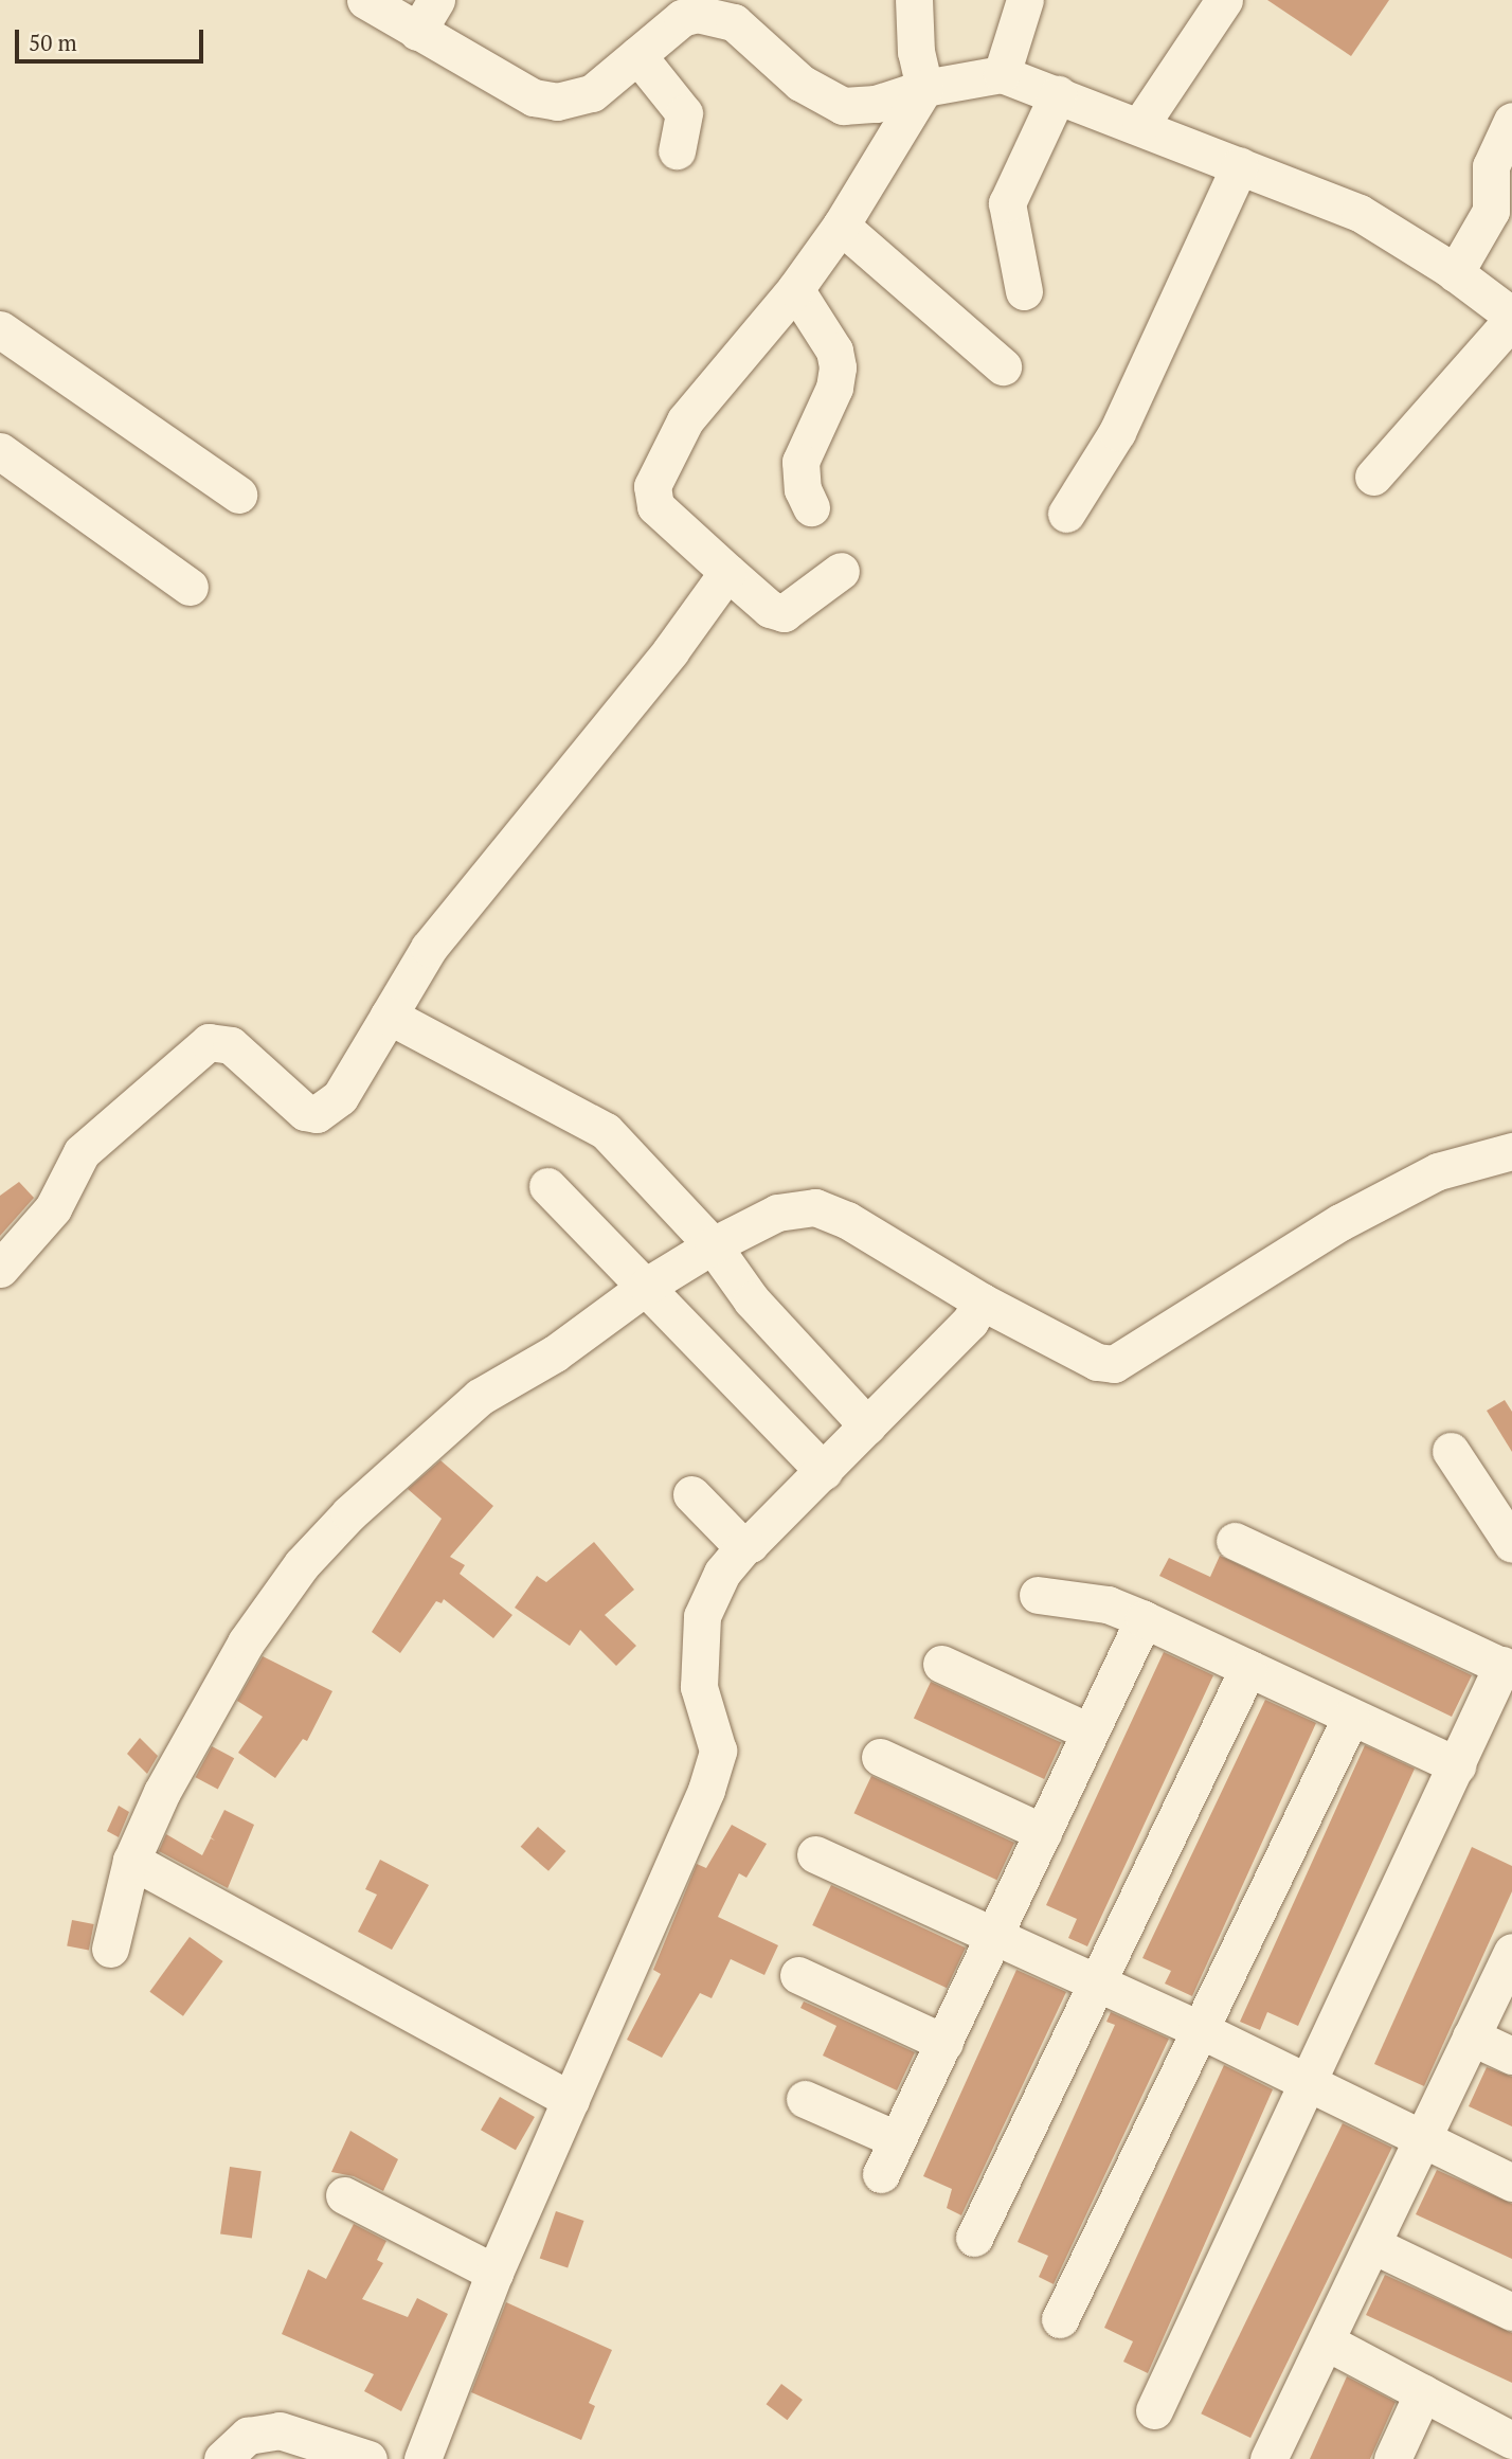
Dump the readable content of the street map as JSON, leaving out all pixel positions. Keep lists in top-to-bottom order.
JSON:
{
  "scale_bar": "50 m"
}
